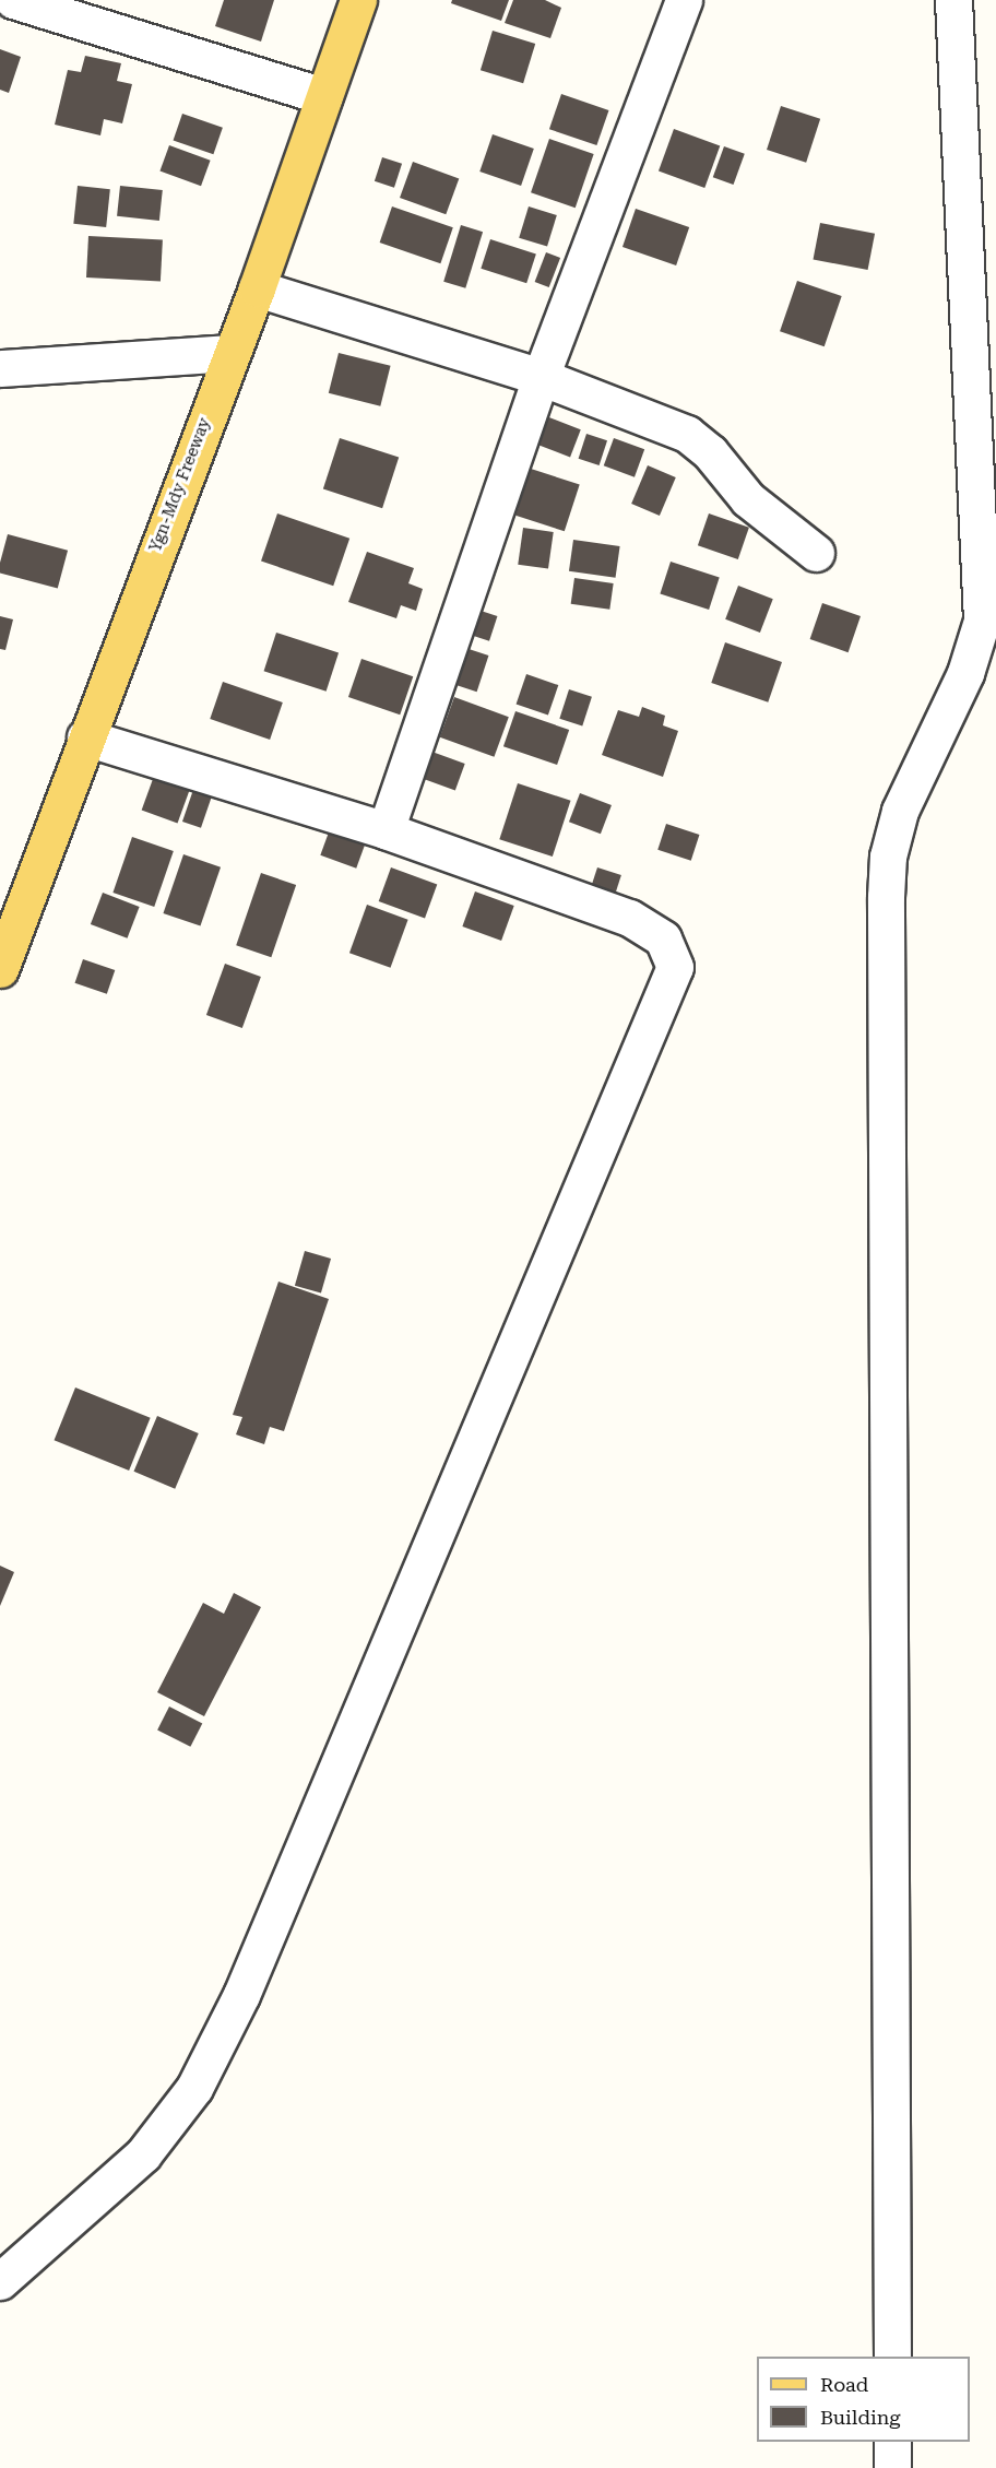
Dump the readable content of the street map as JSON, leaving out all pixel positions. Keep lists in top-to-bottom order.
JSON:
{
  "streets": {
    "main road": ["Ygn-Mdy Freeway"]
  },
  "legend": ["Road", "Building"]
}
